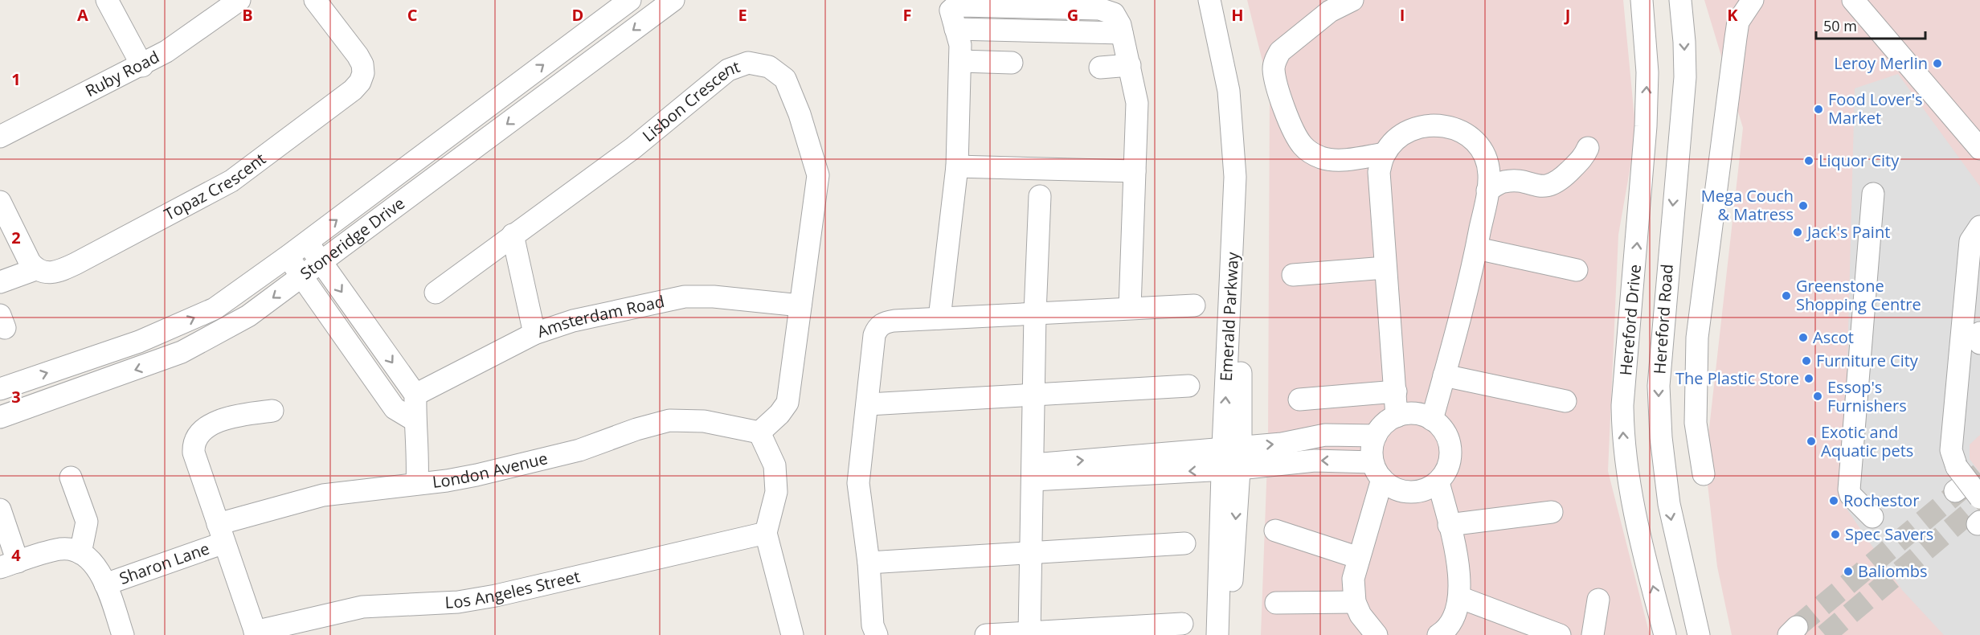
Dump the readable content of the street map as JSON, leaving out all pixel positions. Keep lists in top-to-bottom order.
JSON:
{
  "streets": {
    "street": [
      "Ruby Road",
      "Lisbon Crescent",
      "Topaz Crescent",
      "Stoneridge Drive",
      "Amsterdam Road",
      "Emerald Parkway",
      "Hereford Road",
      "Hereford Drive",
      "London Avenue",
      "Sharon Lane",
      "Los Angeles Street"
    ]
  },
  "crossings": [
    ["Lisbon Crescent", "Amsterdam Road"],
    ["Lisbon Crescent", "London Avenue"],
    ["London Avenue", "Sharon Lane"]
  ],
  "places": [
    "Leroy Merlin",
    "Food Lover's Market",
    "Liquor City",
    "Mega Couch & Matress",
    "Jack's Paint",
    "Greenstone Shopping Centre",
    "Ascot",
    "Furniture City",
    "The Plastic Store",
    "Essop's Furnishers",
    "Exotic and Aquatic pets",
    "Rochestor",
    "Spec Savers",
    "Baliombs"
  ],
  "scale_bar": "50 m",
  "grid": {
    "columns": [
      "A",
      "B",
      "C",
      "D",
      "E",
      "F",
      "G",
      "H",
      "I",
      "J",
      "K"
    ],
    "rows": [
      "1",
      "2",
      "3",
      "4"
    ]
  }
}
